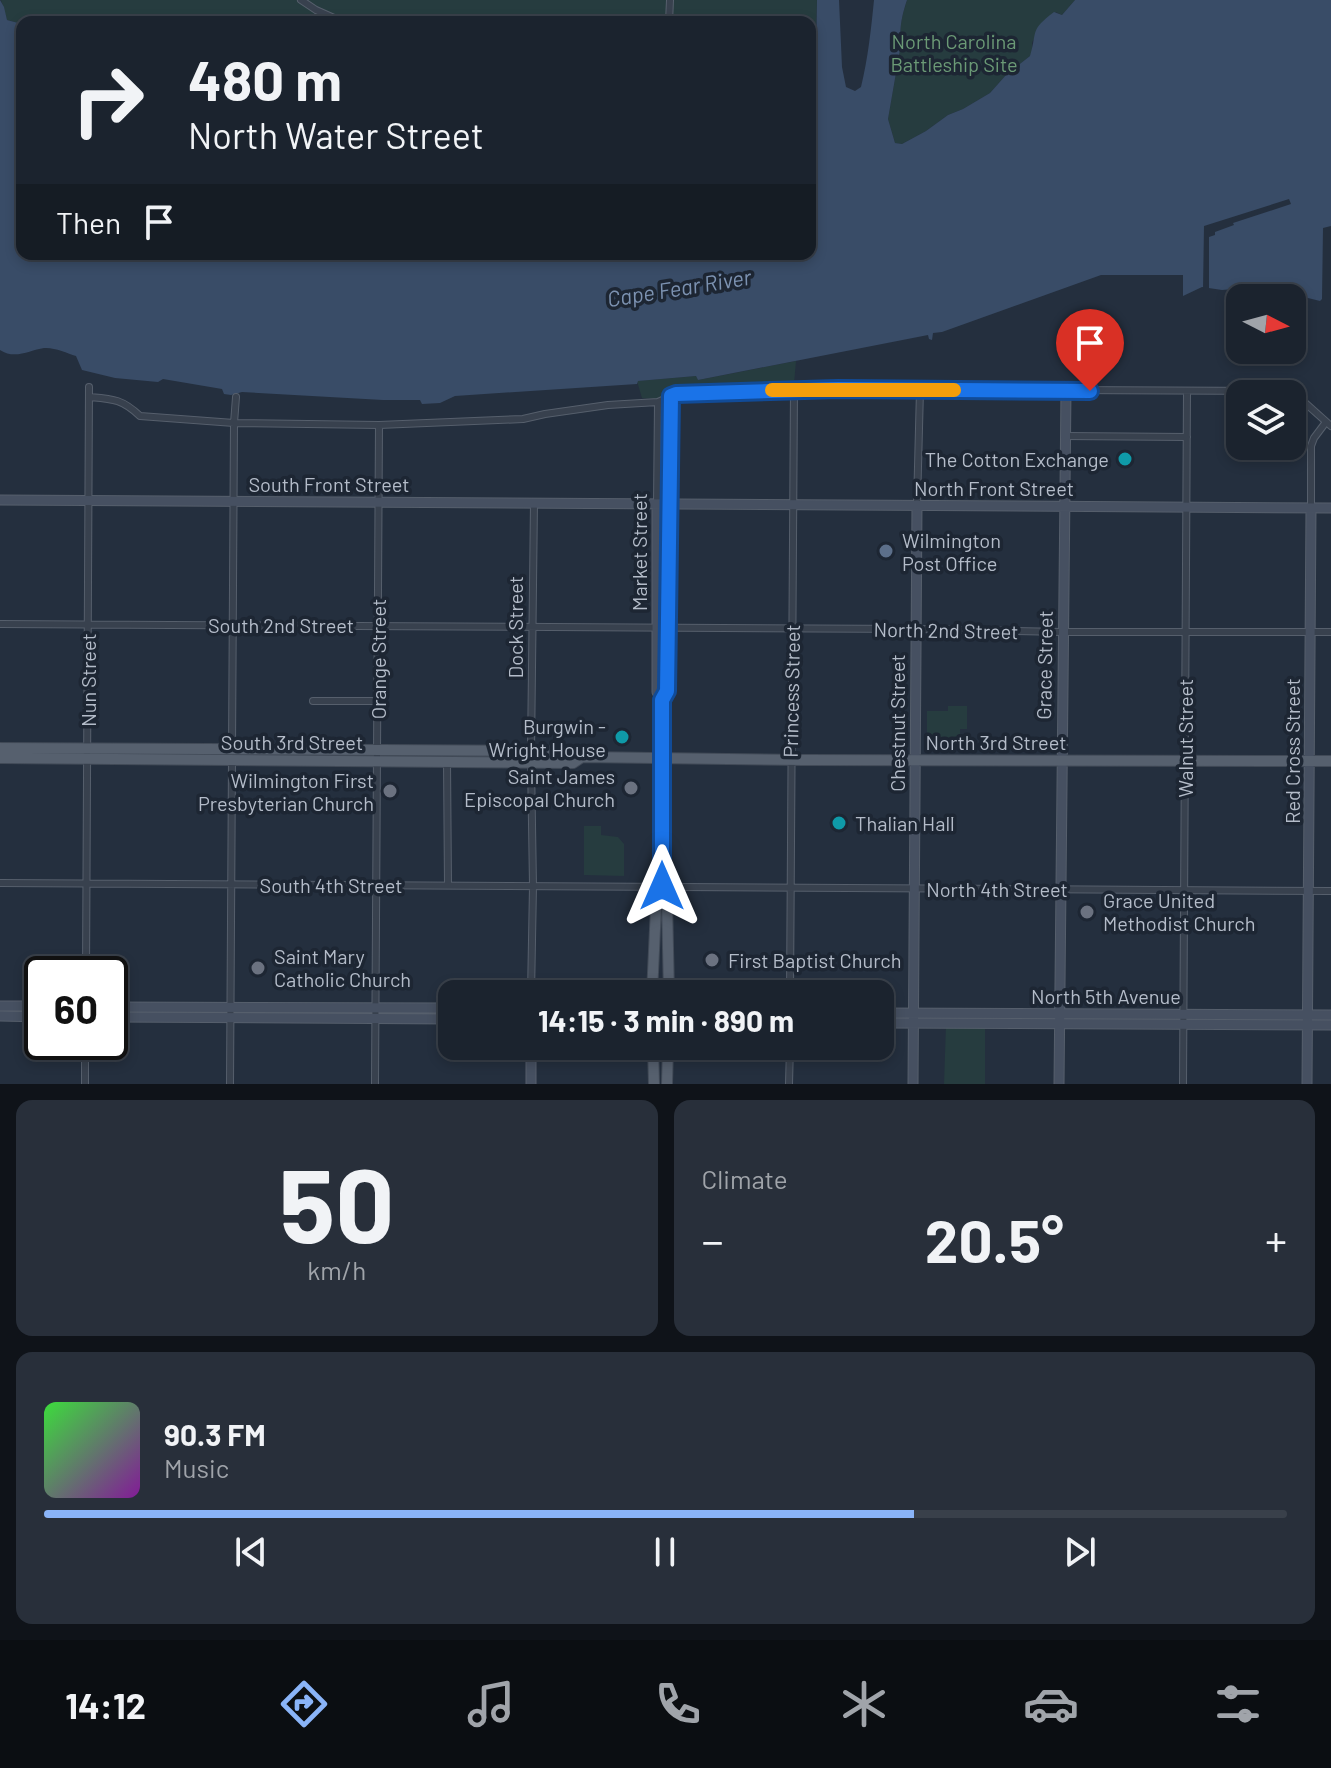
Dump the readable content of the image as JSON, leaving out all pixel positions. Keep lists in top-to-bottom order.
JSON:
{
  "streets": {
    "main road": ["Market Street", "South 3rd Street", "North 3rd Street"],
    "street": [
      "South Front Street",
      "North Front Street",
      "South 2nd Street",
      "Dock Street",
      "North 2nd Street",
      "Orange Street",
      "Grace Street",
      "Nun Street",
      "Princess Street",
      "Chestnut Street",
      "Walnut Street",
      "Red Cross Street",
      "South 4th Street",
      "North 4th Street",
      "North 5th Avenue"
    ]
  },
  "crossings": [
    ["South Front Street", "North Front Street"],
    ["South Front Street", "Market Street"],
    ["South Front Street", "Dock Street"],
    ["South Front Street", "Orange Street"],
    ["South Front Street", "Nun Street"],
    ["North Front Street", "Market Street"],
    ["North Front Street", "Grace Street"],
    ["North Front Street", "Princess Street"],
    ["North Front Street", "Chestnut Street"],
    ["North Front Street", "Walnut Street"],
    ["North Front Street", "Red Cross Street"],
    ["Market Street", "South 2nd Street"],
    ["Market Street", "North 2nd Street"],
    ["Market Street", "South 3rd Street"],
    ["Market Street", "North 3rd Street"],
    ["Market Street", "South 4th Street"],
    ["Market Street", "North 4th Street"],
    ["South 2nd Street", "Dock Street"],
    ["South 2nd Street", "North 2nd Street"],
    ["South 2nd Street", "Orange Street"],
    ["South 2nd Street", "Nun Street"],
    ["Dock Street", "South 3rd Street"],
    ["Dock Street", "South 4th Street"],
    ["North 2nd Street", "Grace Street"],
    ["North 2nd Street", "Princess Street"],
    ["North 2nd Street", "Chestnut Street"],
    ["North 2nd Street", "Walnut Street"],
    ["North 2nd Street", "Red Cross Street"],
    ["Orange Street", "South 3rd Street"],
    ["Orange Street", "South 4th Street"],
    ["Grace Street", "North 3rd Street"],
    ["Grace Street", "North 4th Street"],
    ["Grace Street", "North 5th Avenue"],
    ["Nun Street", "South 3rd Street"],
    ["Nun Street", "South 4th Street"],
    ["Princess Street", "North 3rd Street"],
    ["Princess Street", "North 4th Street"],
    ["Chestnut Street", "North 3rd Street"],
    ["Chestnut Street", "North 4th Street"],
    ["Chestnut Street", "North 5th Avenue"],
    ["Walnut Street", "North 3rd Street"],
    ["Walnut Street", "North 4th Street"],
    ["Walnut Street", "North 5th Avenue"],
    ["South 3rd Street", "North 3rd Street"],
    ["North 3rd Street", "Red Cross Street"],
    ["Red Cross Street", "North 4th Street"],
    ["Red Cross Street", "North 5th Avenue"],
    ["South 4th Street", "North 4th Street"]
  ],
  "water": ["Cape Fear River"],
  "parks": ["North Carolina Battleship Site"],
  "places": [
    "The Cotton Exchange",
    "Wilmington Post Office",
    "Burgwin - Wright House",
    "Saint James Episcopal Church",
    "Wilmington First Presbyterian Church",
    "Thalian Hall",
    "Grace United Methodist Church",
    "First Baptist Church",
    "Saint Mary Catholic Church"
  ],
  "north": "right",
  "page": {
    "turn": ["480 m", "North Water Street"],
    "then": "Then",
    "limit": "60",
    "trip": "14:15 · 3 min · 890 m",
    "tile": [
      ["50", "km/h"],
      "Climate"
    ],
    "heat": ["−", "20.5°", "+"],
    "song": ["90.3 FM", "Music"],
    "tabs": "14:12"
  }
}
